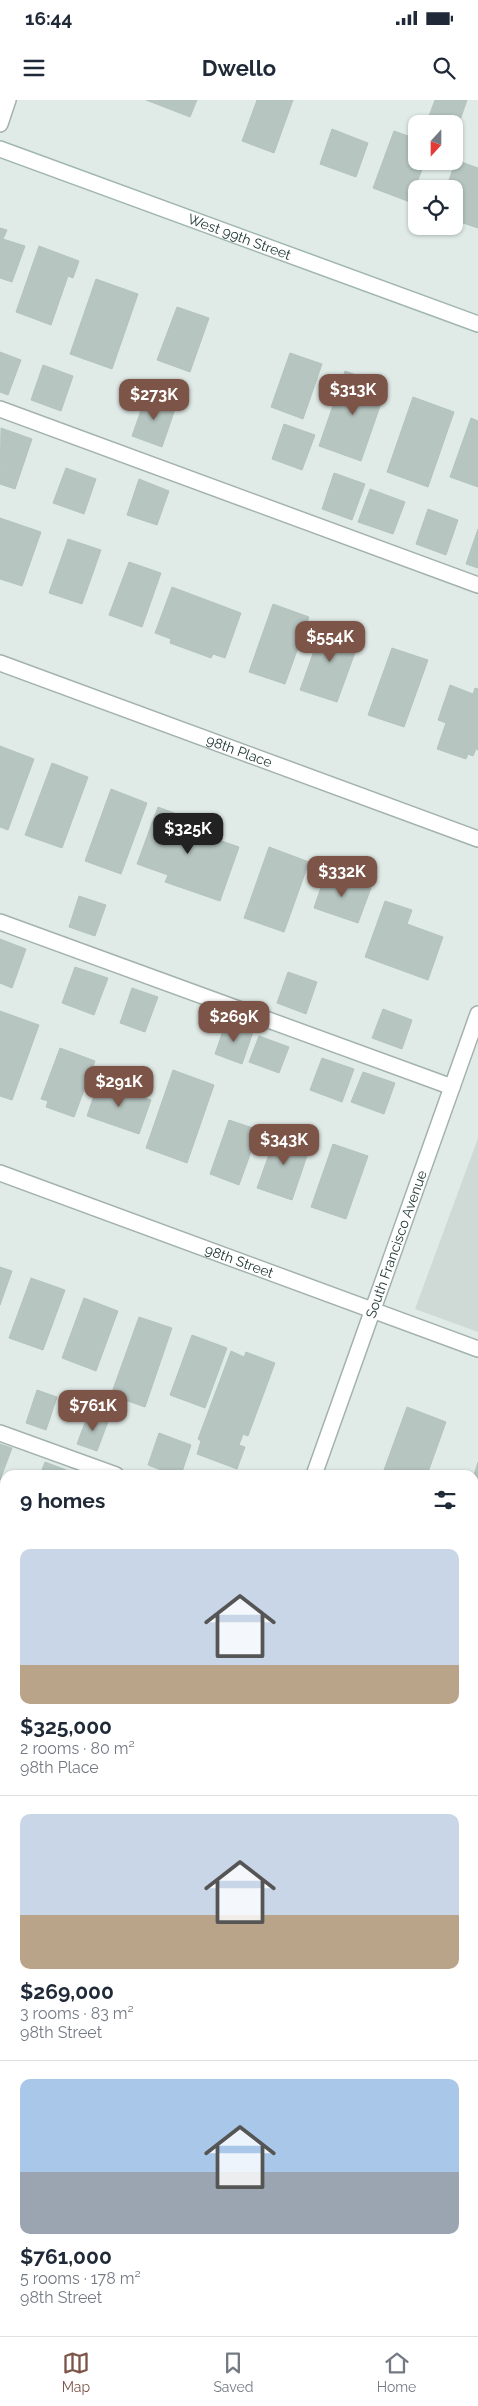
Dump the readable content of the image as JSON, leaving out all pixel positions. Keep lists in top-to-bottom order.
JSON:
{
  "streets": {
    "street": [
      "West 99th Street",
      "98th Place",
      "South Francisco Avenue",
      "98th Street"
    ]
  },
  "crossings": [
    ["South Francisco Avenue", "98th Street"]
  ],
  "north": "bottom",
  "page": {
    "status": "16:44",
    "header": "Dwello",
    "price": [
      "$313K",
      "$273K",
      "$554K",
      "$325K",
      "$332K",
      "$269K",
      "$291K",
      "$343K",
      "$761K"
    ],
    "heading": "9 homes",
    "list": [
      {
        "name": "$325,000",
        "note": "2 rooms · 80 m² · 98th Place"
      },
      {
        "name": "$269,000",
        "note": "3 rooms · 83 m² · 98th Street"
      },
      {
        "name": "$761,000",
        "note": "5 rooms · 178 m² · 98th Street"
      }
    ],
    "tabs": ["Map", "Saved", "Home"]
  }
}
